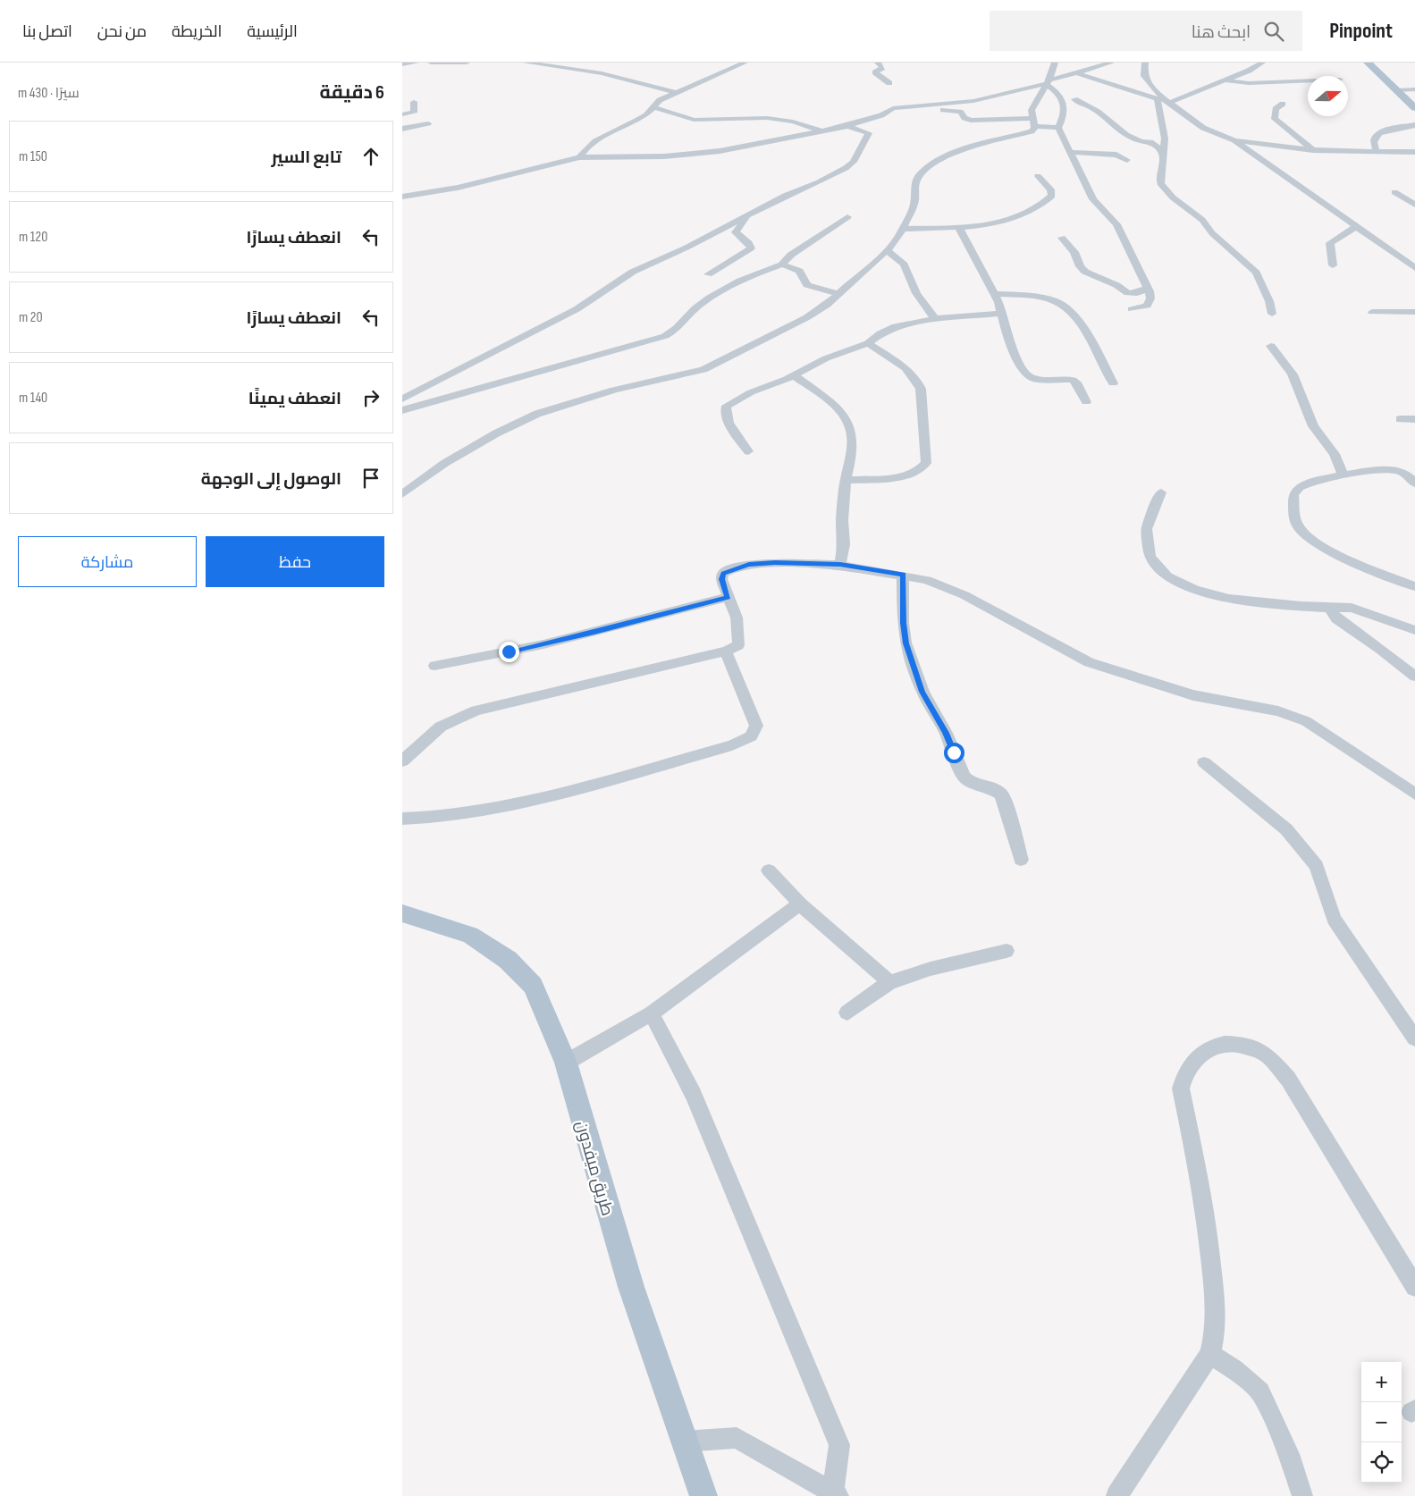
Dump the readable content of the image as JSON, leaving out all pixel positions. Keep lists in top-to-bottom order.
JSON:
{
  "streets": {
    "main road": ["طريق ميفدون"]
  },
  "north": "right",
  "page": {
    "header": "Pinpoint",
    "search": "ابحث هنا",
    "nav": [
      "الرئيسية",
      "الخريطة",
      "من نحن",
      "اتصل بنا"
    ],
    "heading": ["6 دقيقة", "سيرًا · 430 m"],
    "list": [
      ["تابع السير", "150 m"],
      ["انعطف يسارًا", "120 m"],
      ["انعطف يسارًا", "20 m"],
      ["انعطف يمينًا", "140 m"],
      "الوصول إلى الوجهة"
    ],
    "buttons": ["حفظ", "مشاركة"],
    "map_buttons": ["+", "−"]
  }
}
